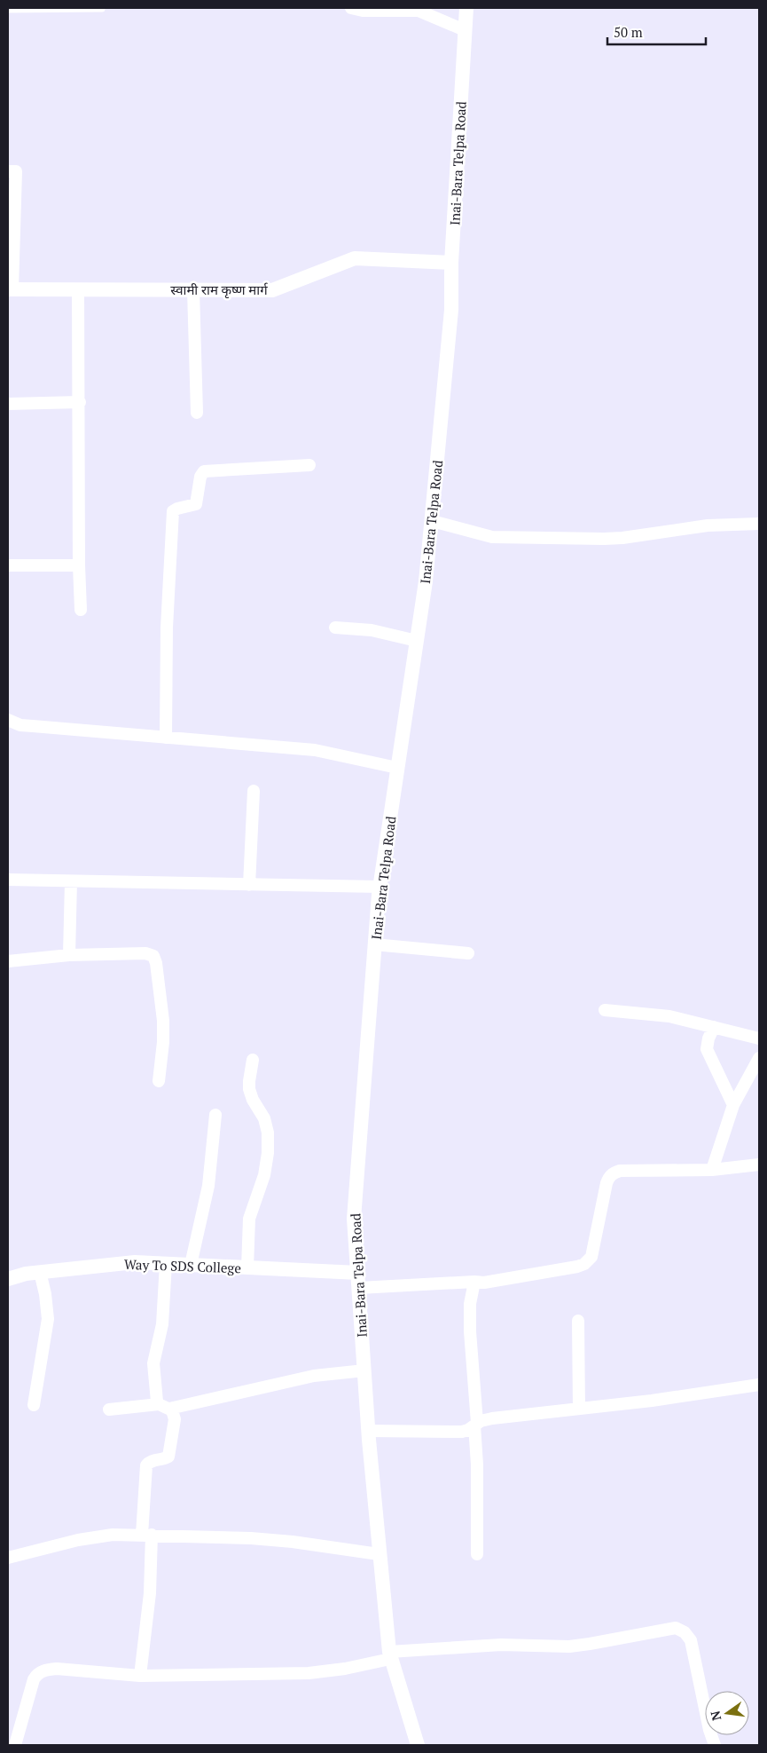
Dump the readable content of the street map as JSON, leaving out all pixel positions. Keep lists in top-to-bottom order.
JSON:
{
  "streets": {
    "street": ["Inai-Bara Telpa Road", "स्वामी राम कृष्ण मार्ग", "Way To SDS College"]
  },
  "crossings": [
    ["Inai-Bara Telpa Road", "स्वामी राम कृष्ण मार्ग"],
    ["Inai-Bara Telpa Road", "Way To SDS College"]
  ],
  "scale_bar": "50 m",
  "north": "left"
}
